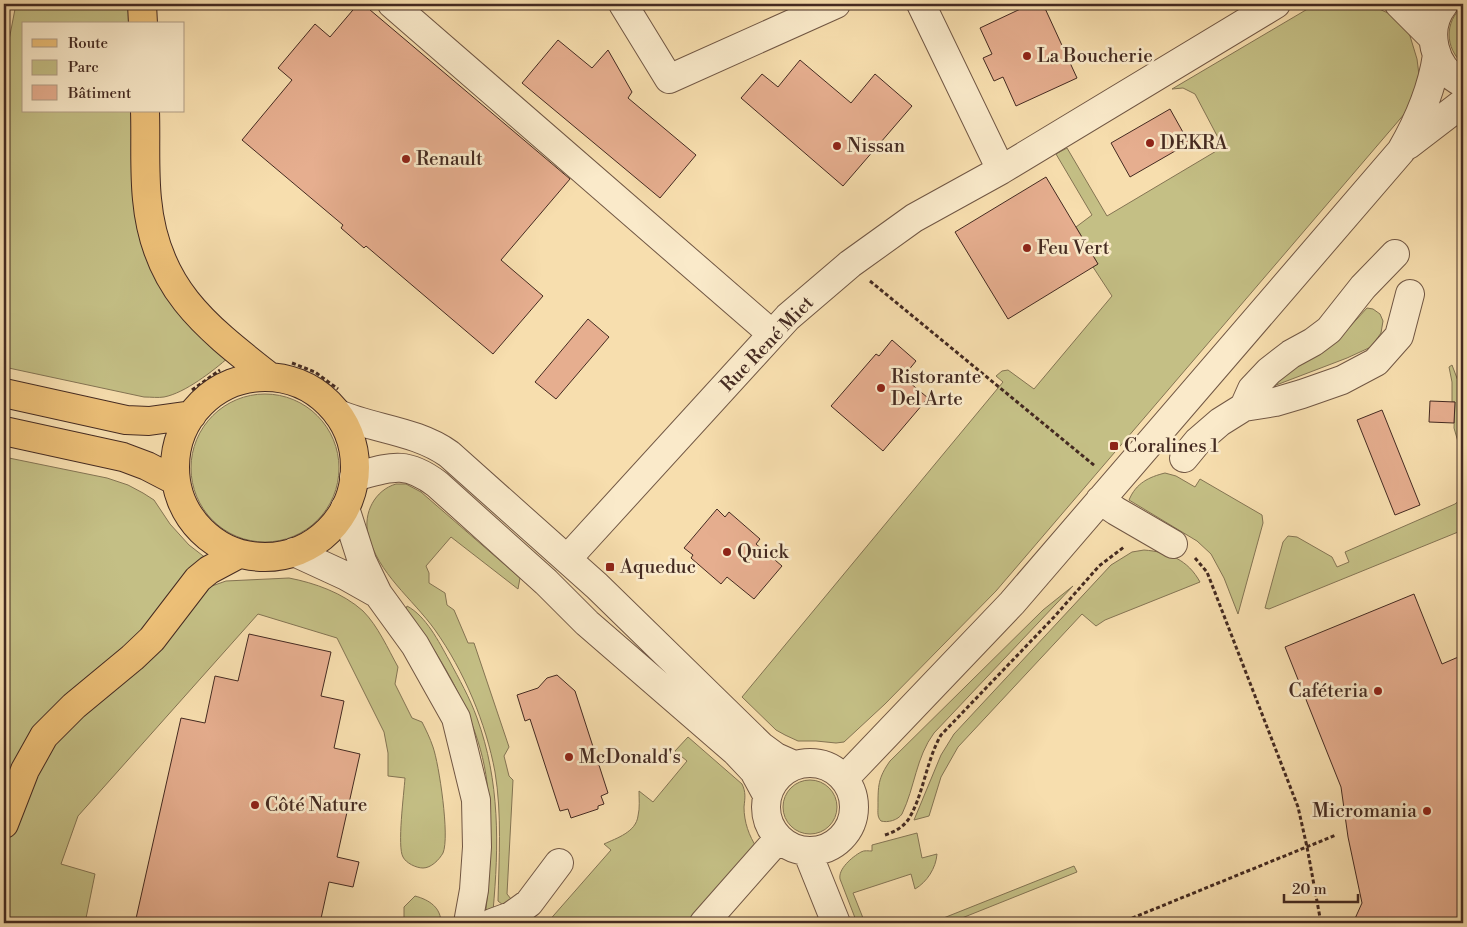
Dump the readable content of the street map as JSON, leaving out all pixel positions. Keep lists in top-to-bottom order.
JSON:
{
  "streets": {
    "street": ["Rue René Miet"]
  },
  "places": {
    "other": [
      "La Boucherie",
      "DEKRA",
      "Nissan",
      "Renault",
      "Feu Vert",
      "Ristorante Del Arte",
      "Quick",
      "Caféteria",
      "McDonald's",
      "Côté Nature",
      "Micromania"
    ],
    "transit": ["Coralines 1", "Aqueduc"]
  },
  "legend": ["Route", "Parc", "Bâtiment"],
  "scale_bar": "20 m"
}
